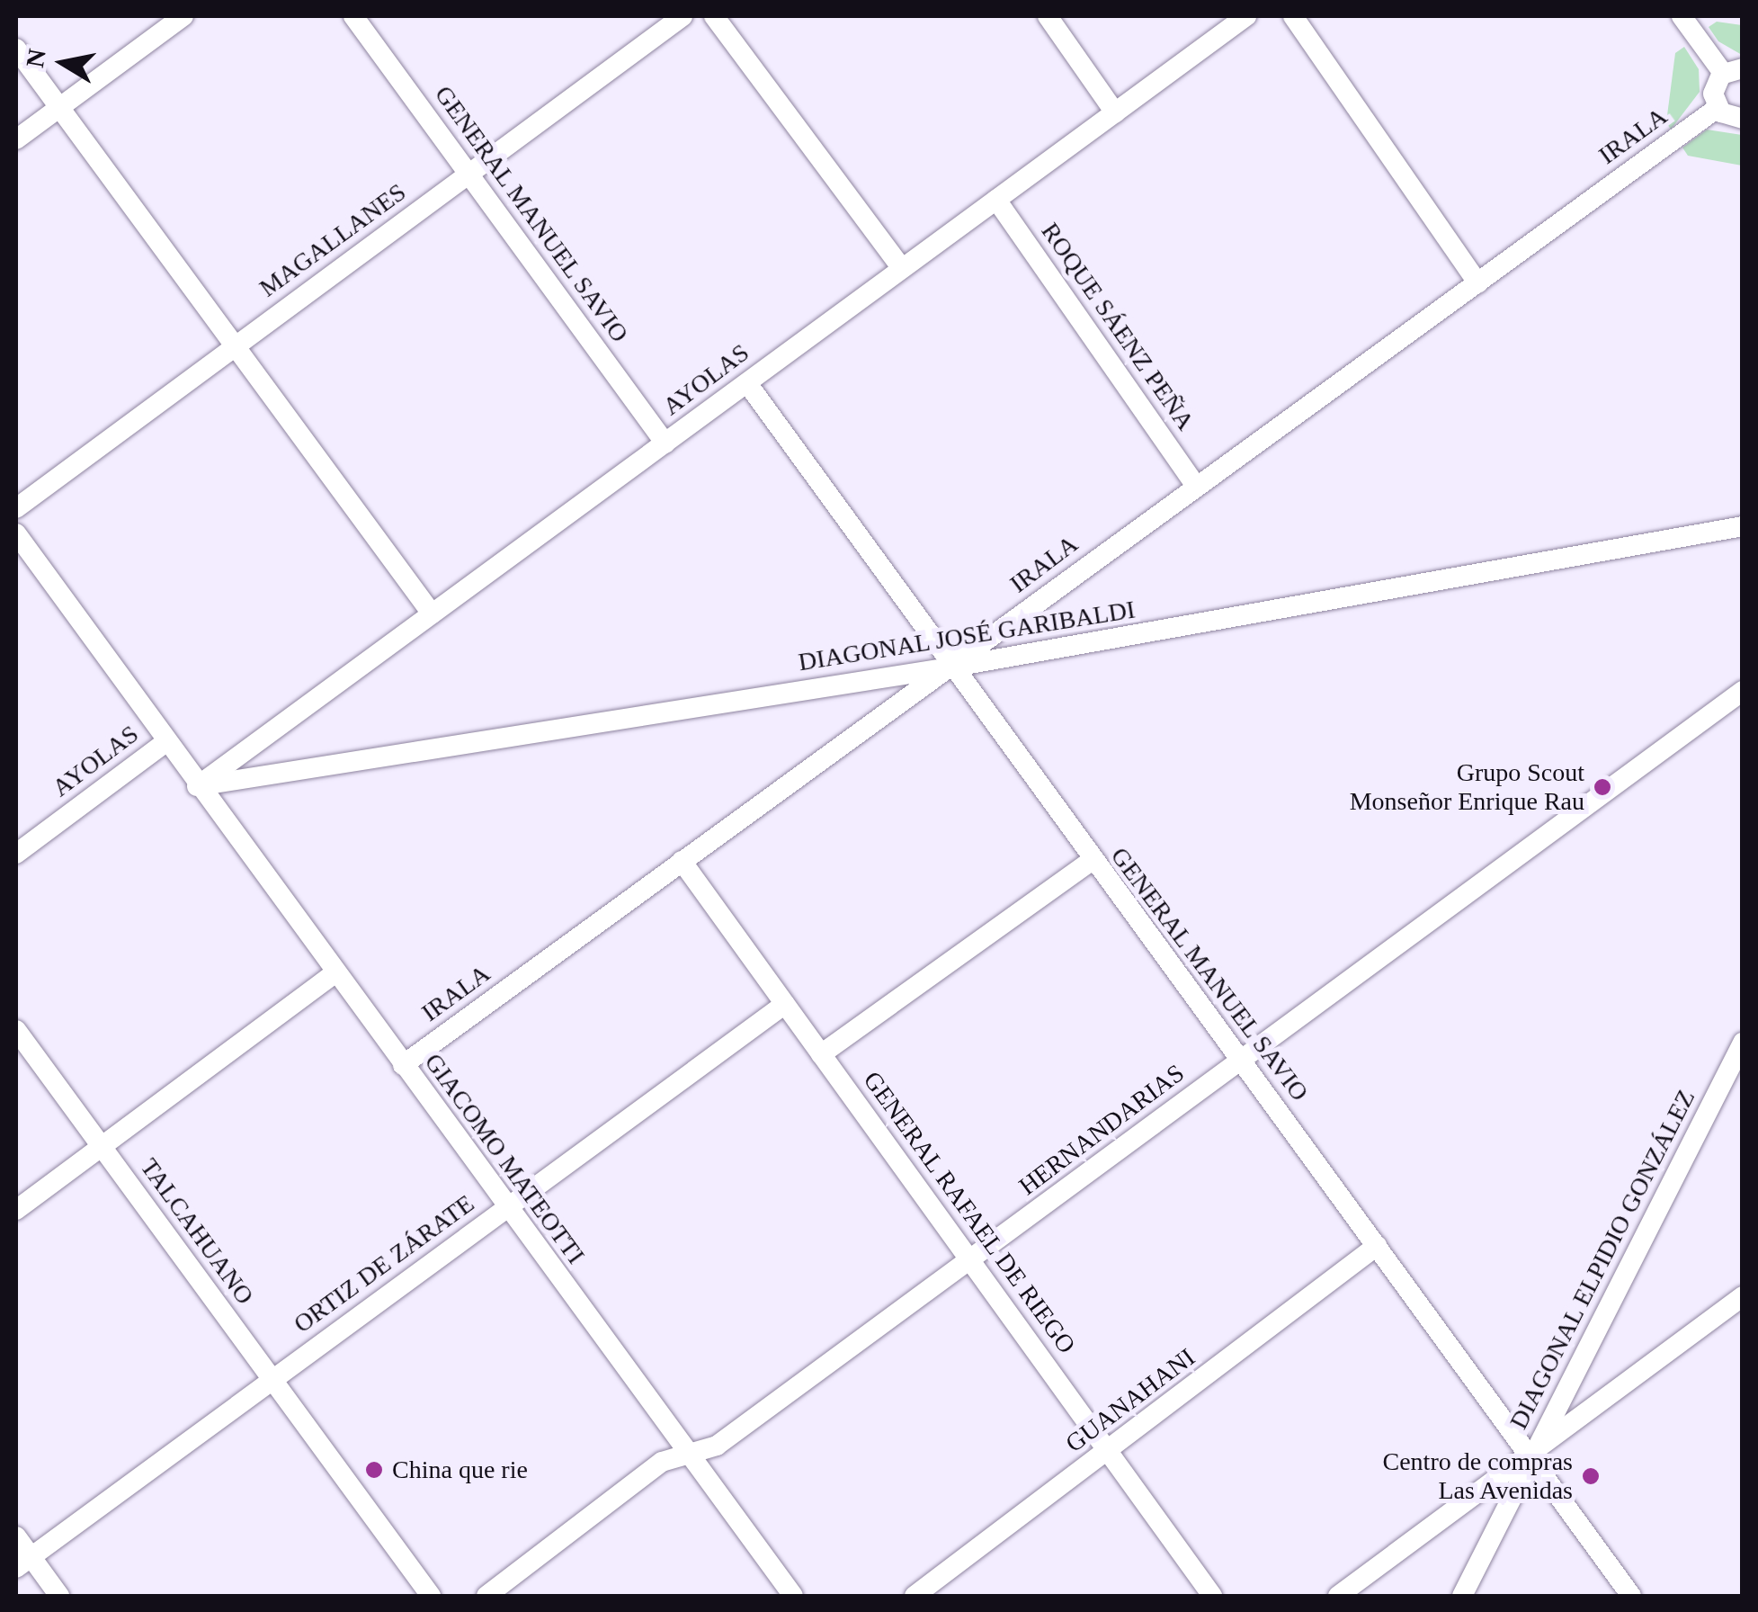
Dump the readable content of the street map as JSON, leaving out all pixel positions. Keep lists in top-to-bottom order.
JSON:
{
  "streets": {
    "street": [
      "IRALA",
      "GENERAL MANUEL SAVIO",
      "MAGALLANES",
      "ROQUE SÁENZ PEÑA",
      "AYOLAS",
      "DIAGONAL JOSÉ GARIBALDI",
      "HERNANDARIAS",
      "GIACOMO MATEOTTI",
      "GENERAL RAFAEL DE RIEGO",
      "TALCAHUANO",
      "DIAGONAL ELPIDIO GONZÁLEZ",
      "ORTIZ DE ZÁRATE",
      "GUANAHANI"
    ]
  },
  "crossings": [
    ["IRALA", "GENERAL MANUEL SAVIO"],
    ["IRALA", "ROQUE SÁENZ PEÑA"],
    ["IRALA", "DIAGONAL JOSÉ GARIBALDI"],
    ["IRALA", "GIACOMO MATEOTTI"],
    ["IRALA", "GENERAL RAFAEL DE RIEGO"],
    ["GENERAL MANUEL SAVIO", "MAGALLANES"],
    ["GENERAL MANUEL SAVIO", "AYOLAS"],
    ["GENERAL MANUEL SAVIO", "DIAGONAL JOSÉ GARIBALDI"],
    ["GENERAL MANUEL SAVIO", "HERNANDARIAS"],
    ["GENERAL MANUEL SAVIO", "DIAGONAL ELPIDIO GONZÁLEZ"],
    ["GENERAL MANUEL SAVIO", "GUANAHANI"],
    ["ROQUE SÁENZ PEÑA", "AYOLAS"],
    ["AYOLAS", "DIAGONAL JOSÉ GARIBALDI"],
    ["AYOLAS", "GIACOMO MATEOTTI"],
    ["DIAGONAL JOSÉ GARIBALDI", "GIACOMO MATEOTTI"],
    ["HERNANDARIAS", "GIACOMO MATEOTTI"],
    ["HERNANDARIAS", "GENERAL RAFAEL DE RIEGO"],
    ["GIACOMO MATEOTTI", "ORTIZ DE ZÁRATE"],
    ["GENERAL RAFAEL DE RIEGO", "ORTIZ DE ZÁRATE"],
    ["GENERAL RAFAEL DE RIEGO", "GUANAHANI"],
    ["TALCAHUANO", "ORTIZ DE ZÁRATE"]
  ],
  "places": ["Grupo Scout Monseñor Enrique Rau", "China que rie", "Centro de compras Las Avenidas"],
  "north": "left"
}
